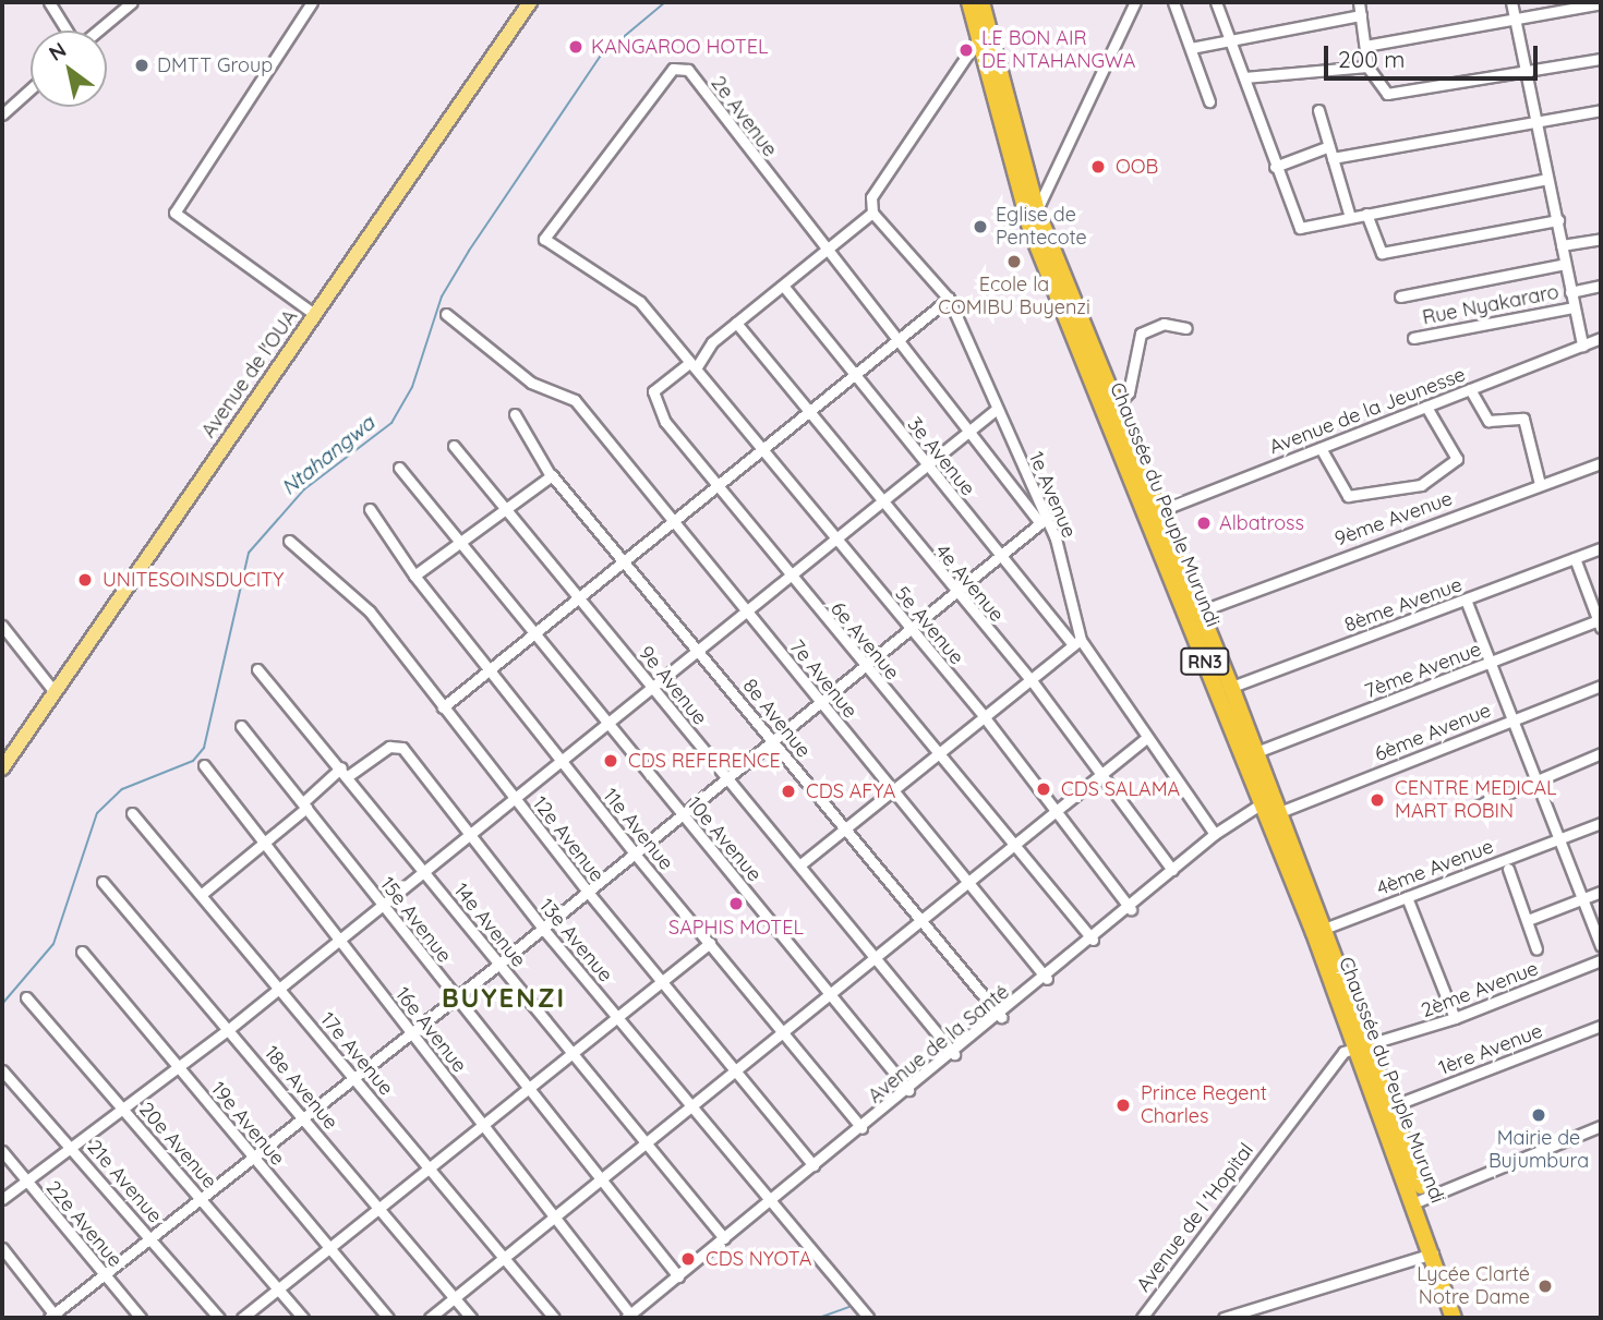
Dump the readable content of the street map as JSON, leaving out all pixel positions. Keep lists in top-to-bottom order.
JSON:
{
  "streets": {
    "highway": ["Chaussée du Peuple Murundi", "RN3"],
    "main road": ["Avenue de l'OUA"],
    "street": [
      "2e Avenue",
      "Rue Nyakararo",
      "Avenue de la Jeunesse",
      "3e Avenue",
      "1e Avenue",
      "9ème Avenue",
      "4e Avenue",
      "8ème Avenue",
      "5e Avenue",
      "6e Avenue",
      "7ème Avenue",
      "7e Avenue",
      "9e Avenue",
      "8e Avenue",
      "6ème Avenue",
      "11e Avenue",
      "12e Avenue",
      "10e Avenue",
      "4ème Avenue",
      "15e Avenue",
      "14e Avenue",
      "13e Avenue",
      "2ème Avenue",
      "16e Avenue",
      "Avenue de la Santé",
      "1ère Avenue",
      "17e Avenue",
      "18e Avenue",
      "19e Avenue",
      "20e Avenue",
      "21e Avenue",
      "Avenue de l 'Hopital",
      "22e Avenue"
    ]
  },
  "crossings": [
    ["2e Avenue", "1e Avenue"],
    ["2e Avenue", "5e Avenue"],
    ["2e Avenue", "6e Avenue"],
    ["Avenue de la Jeunesse", "Chaussée du Peuple Murundi"],
    ["3e Avenue", "1e Avenue"],
    ["1e Avenue", "Avenue de la Santé"],
    ["Chaussée du Peuple Murundi", "9ème Avenue"],
    ["Chaussée du Peuple Murundi", "8ème Avenue"],
    ["Chaussée du Peuple Murundi", "7ème Avenue"],
    ["Chaussée du Peuple Murundi", "6ème Avenue"],
    ["Chaussée du Peuple Murundi", "4ème Avenue"],
    ["Chaussée du Peuple Murundi", "2ème Avenue"],
    ["Chaussée du Peuple Murundi", "Avenue de la Santé"],
    ["Chaussée du Peuple Murundi", "1ère Avenue"],
    ["Chaussée du Peuple Murundi", "Avenue de l 'Hopital"],
    ["4e Avenue", "Avenue de la Santé"],
    ["5e Avenue", "6e Avenue"],
    ["5e Avenue", "Avenue de la Santé"],
    ["6e Avenue", "Avenue de la Santé"],
    ["7e Avenue", "Avenue de la Santé"],
    ["9e Avenue", "Avenue de la Santé"],
    ["8e Avenue", "Avenue de la Santé"],
    ["6ème Avenue", "Avenue de la Santé"],
    ["11e Avenue", "Avenue de la Santé"],
    ["12e Avenue", "Avenue de la Santé"],
    ["10e Avenue", "Avenue de la Santé"],
    ["15e Avenue", "13e Avenue"],
    ["15e Avenue", "Avenue de la Santé"],
    ["14e Avenue", "13e Avenue"],
    ["14e Avenue", "Avenue de la Santé"],
    ["13e Avenue", "16e Avenue"],
    ["13e Avenue", "Avenue de la Santé"],
    ["13e Avenue", "17e Avenue"],
    ["2ème Avenue", "Avenue de l 'Hopital"],
    ["16e Avenue", "Avenue de la Santé"]
  ],
  "districts": ["BUYENZI"],
  "water": ["Ntahangwa"],
  "places": [
    "KANGAROO HOTEL",
    "LE BON AIR DE NTAHANGWA",
    "DMTT Group",
    "OOB",
    "Eglise de Pentecote",
    "Ecole la COMIBU Buyenzi",
    "Albatross",
    "UNITESOINSDUCITY",
    "CDS REFERENCE",
    "CDS SALAMA",
    "CDS AFYA",
    "CENTRE MEDICAL MART ROBIN",
    "SAPHIS MOTEL",
    "Prince Regent Charles",
    "Mairie de Bujumbura",
    "CDS NYOTA",
    "Lycée Clarté Notre Dame"
  ],
  "scale_bar": "200 m",
  "north": "top left"
}
